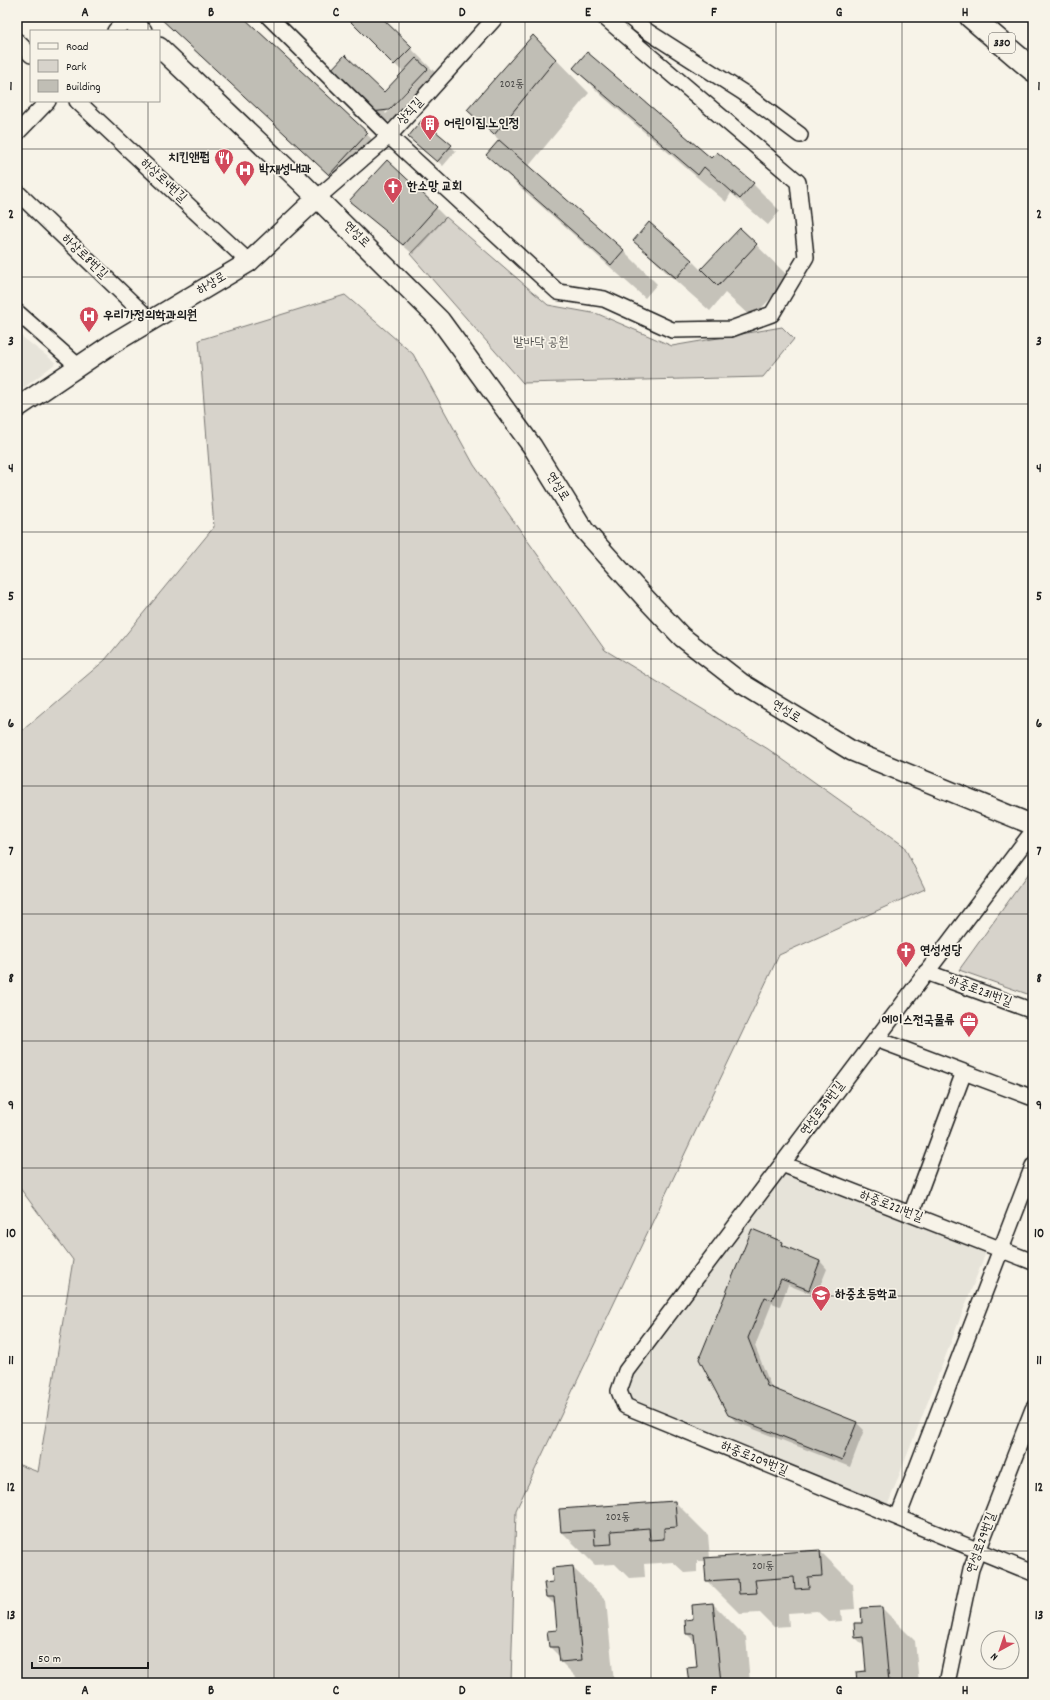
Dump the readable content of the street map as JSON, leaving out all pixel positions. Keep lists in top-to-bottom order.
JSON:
{
  "streets": {
    "highway": ["330"],
    "street": [
      "상직길",
      "하상로4번길",
      "연성로",
      "하상로8번길",
      "하상로",
      "하중로231번길",
      "연성로39번길",
      "하중로221번길",
      "하중로209번길",
      "연성로29번길"
    ]
  },
  "crossings": [
    ["상직길", "연성로"],
    ["상직길", "하상로"],
    ["하상로4번길", "하상로"],
    ["연성로", "하상로"],
    ["하상로8번길", "하상로"],
    ["하중로231번길", "연성로39번길"],
    ["연성로39번길", "하중로221번길"],
    ["연성로39번길", "하중로209번길"],
    ["하중로209번길", "연성로29번길"]
  ],
  "parks": ["발바닥 공원"],
  "places": {
    "building": ["어린이집.노인정"],
    "restaurant": ["치킨앤펍"],
    "hospital": ["박재성내과", "우리가정의학과의원"],
    "church": ["한소망 교회", "연성성당"],
    "office": ["에이스전국물류"],
    "school or university": ["하중초등학교"]
  },
  "house_numbers": ["202동", "202동", "201동"],
  "legend": ["Road", "Park", "Building"],
  "scale_bar": "50 m",
  "north": "bottom left",
  "grid": {
    "columns": [
      "A",
      "B",
      "C",
      "D",
      "E",
      "F",
      "G",
      "H"
    ],
    "rows": [
      "1",
      "2",
      "3",
      "4",
      "5",
      "6",
      "7",
      "8",
      "9",
      "10",
      "11",
      "12",
      "13"
    ]
  }
}
